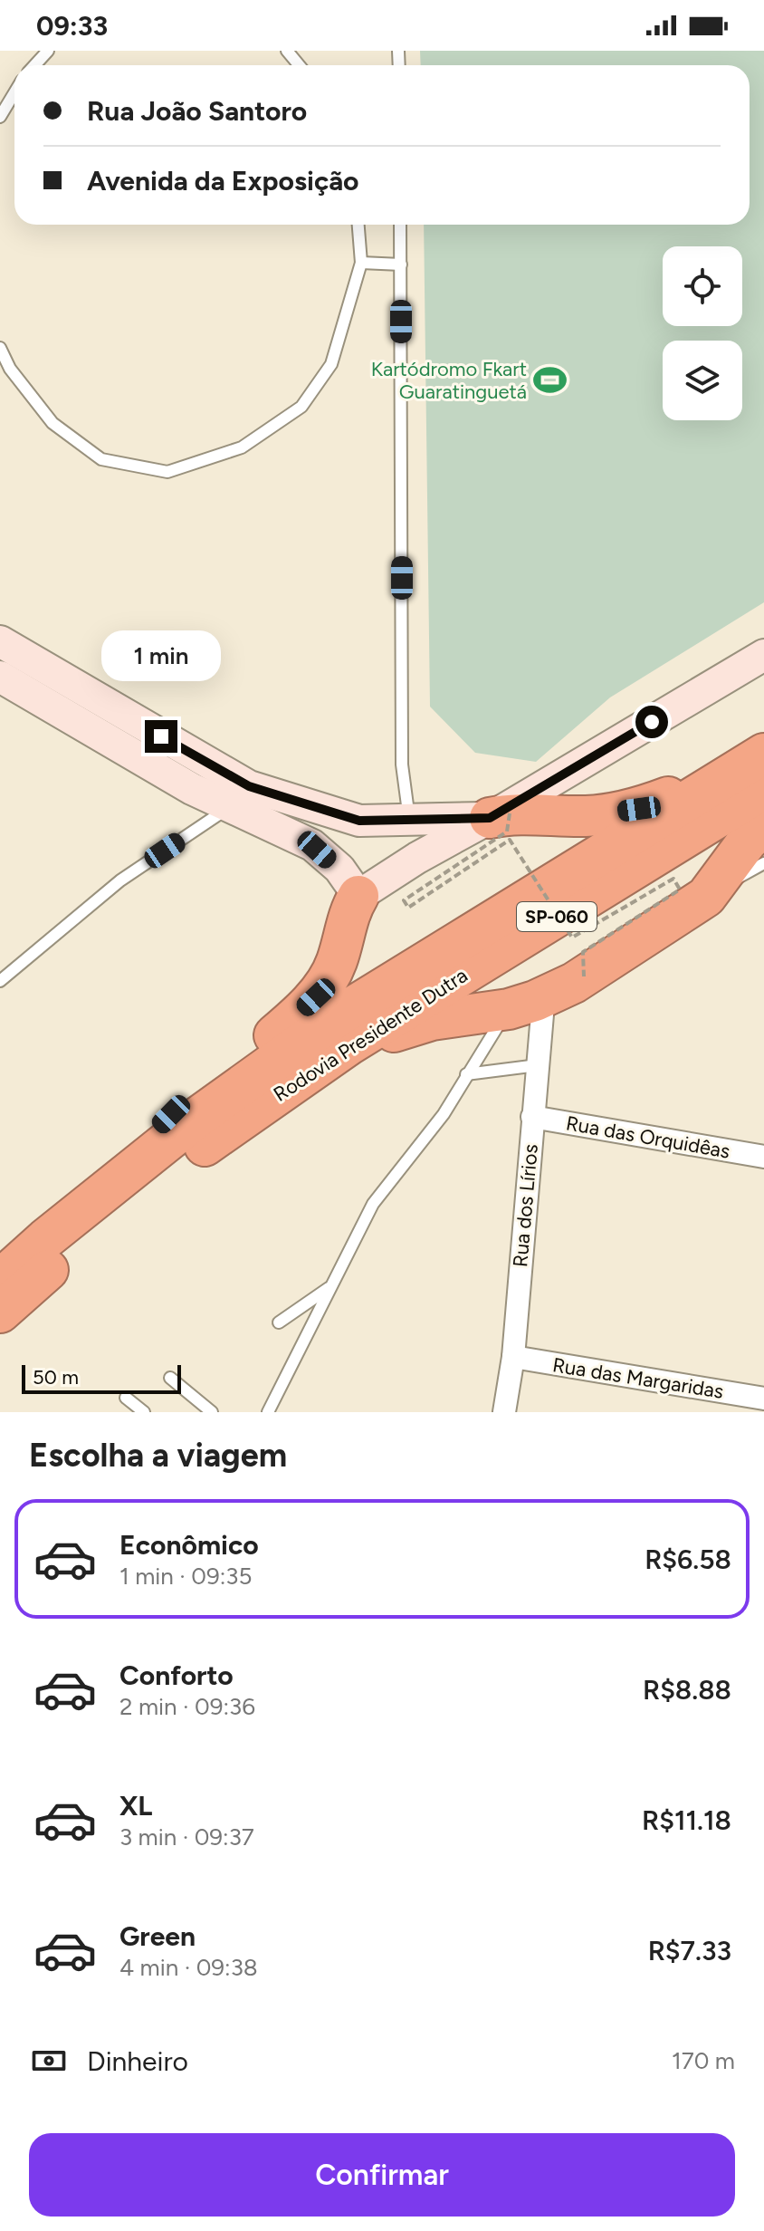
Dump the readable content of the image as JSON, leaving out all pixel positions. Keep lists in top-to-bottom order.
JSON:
{
  "streets": {
    "highway": ["SP-060", "Rodovia Presidente Dutra"],
    "street": ["Rua das Orquidêas", "Rua dos Lírios", "Rua das Margaridas"]
  },
  "crossings": [
    ["Rua das Orquidêas", "Rua dos Lírios"],
    ["Rua dos Lírios", "Rua das Margaridas"]
  ],
  "places": {
    "sports": ["Kartódromo Fkart Guaratinguetá"]
  },
  "scale_bar": "50 m",
  "page": {
    "status": "09:33",
    "banner": ["Rua João Santoro", "Avenida da Exposição"],
    "bubble": "1 min",
    "scale": "50 m",
    "heading": "Escolha a viagem",
    "list": [
      {
        "name": "Econômico",
        "note": "1 min · 09:35",
        "value": "R$6.58"
      },
      {
        "name": "Conforto",
        "note": "2 min · 09:36",
        "value": "R$8.88"
      },
      {
        "name": "XL",
        "note": "3 min · 09:37",
        "value": "R$11.18"
      },
      {
        "name": "Green",
        "note": "4 min · 09:38",
        "value": "R$7.33"
      }
    ],
    "pay": ["Dinheiro", "170 m"],
    "buttons": "Confirmar"
  }
}
